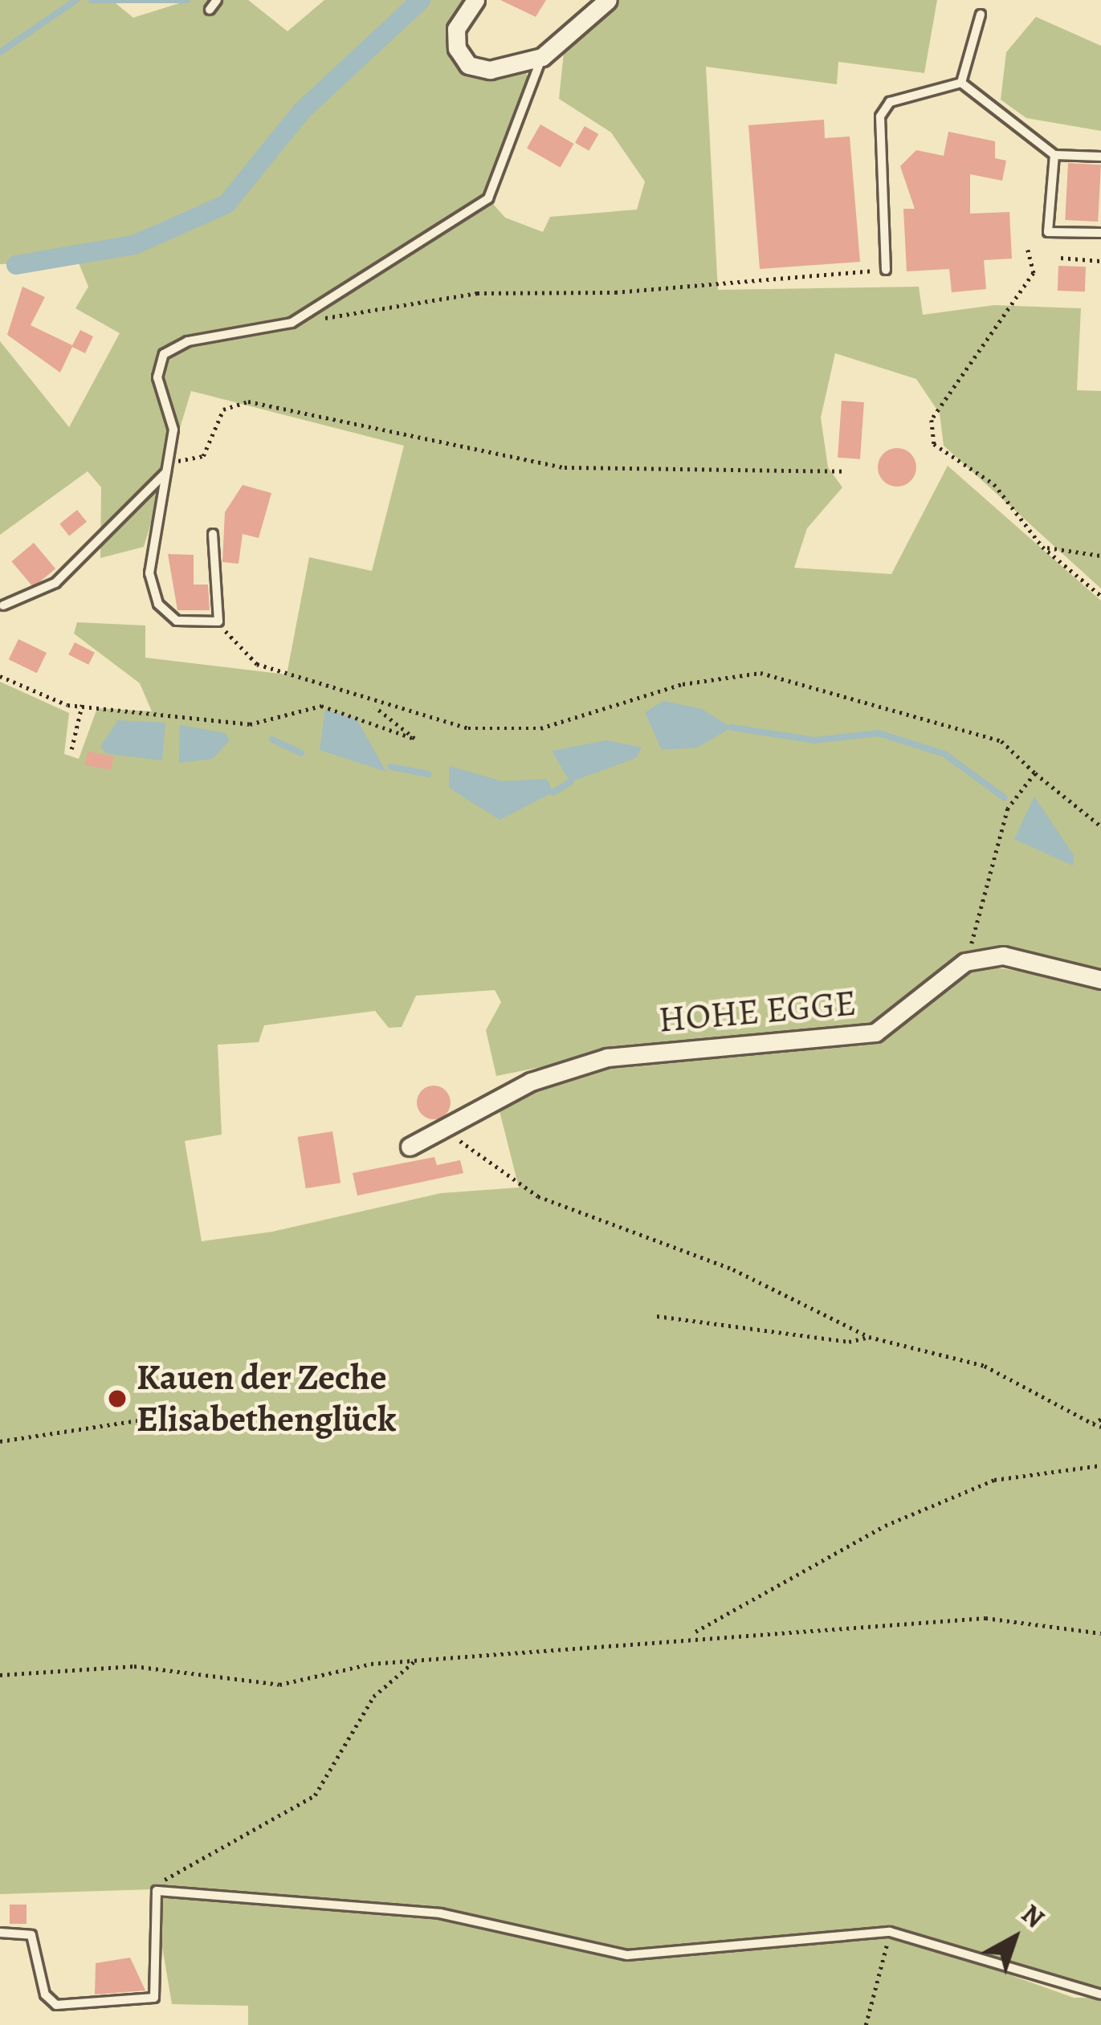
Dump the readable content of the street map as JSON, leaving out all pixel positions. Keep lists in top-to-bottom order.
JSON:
{
  "streets": {
    "street": ["HOHE EGGE"]
  },
  "places": ["Kauen der Zeche Elisabethenglück"],
  "north": "top right"
}
